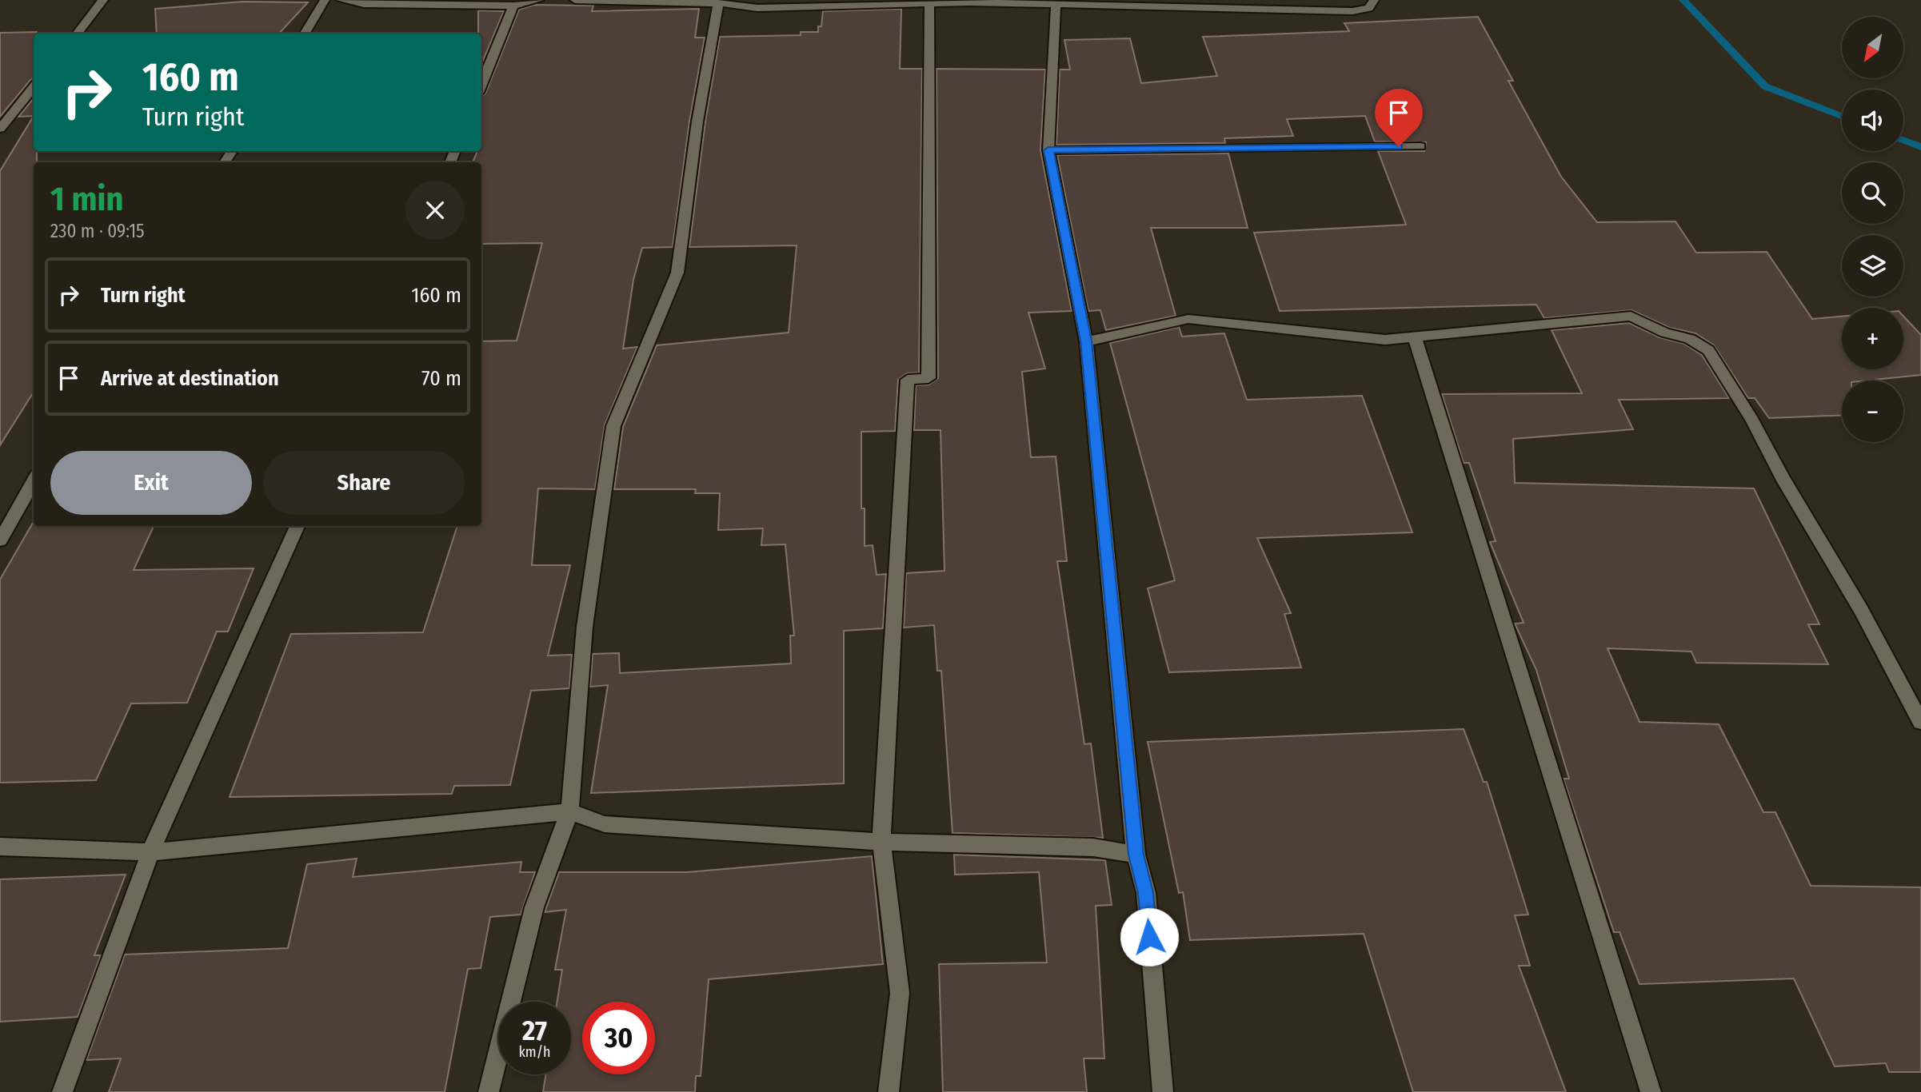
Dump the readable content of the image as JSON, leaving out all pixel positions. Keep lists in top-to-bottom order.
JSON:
{
  "north": "bottom left",
  "page": {
    "map_buttons": ["+", "−"],
    "turn": ["160 m", "Turn right"],
    "heading": ["1 min", "230 m · 09:15"],
    "list": [
      {
        "name": "Turn right",
        "value": "160 m"
      },
      {
        "name": "Arrive at destination",
        "value": "70 m"
      }
    ],
    "buttons": ["Exit", "Share"],
    "speed": "27 km/h",
    "limit": "30"
  }
}
